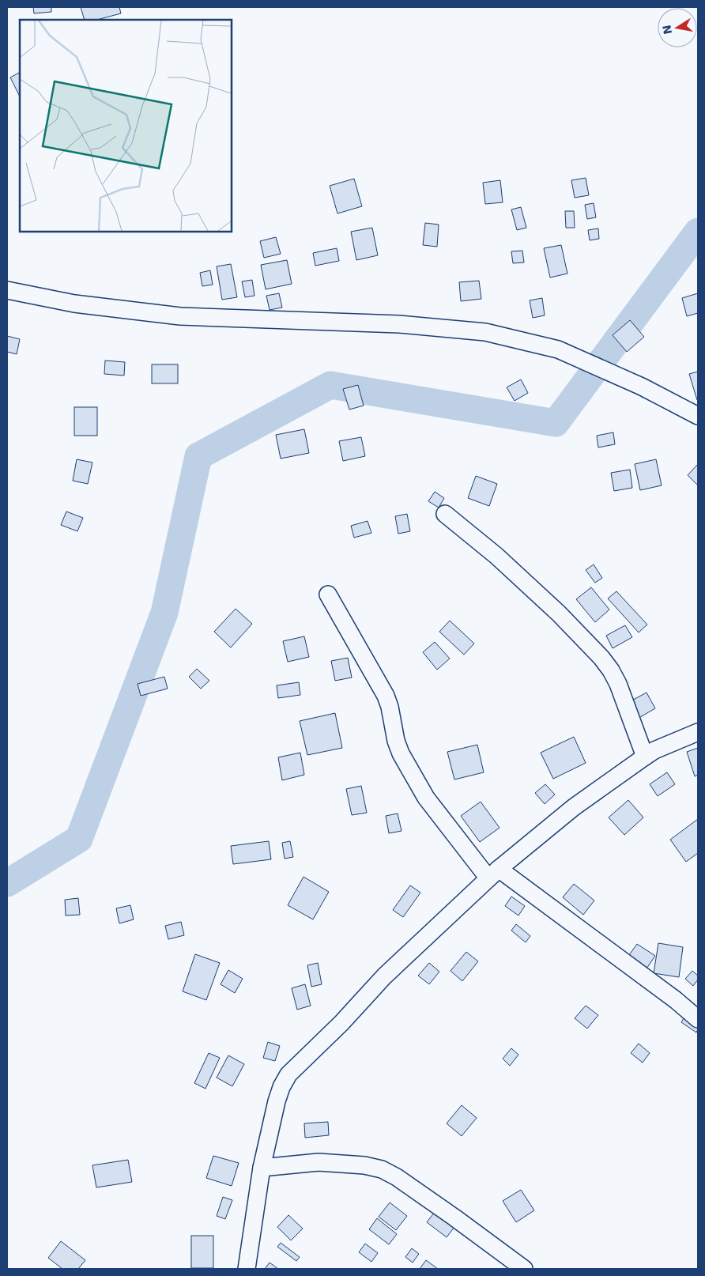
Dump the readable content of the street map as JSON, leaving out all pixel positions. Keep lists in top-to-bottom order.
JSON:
{
  "north": "left"
}
